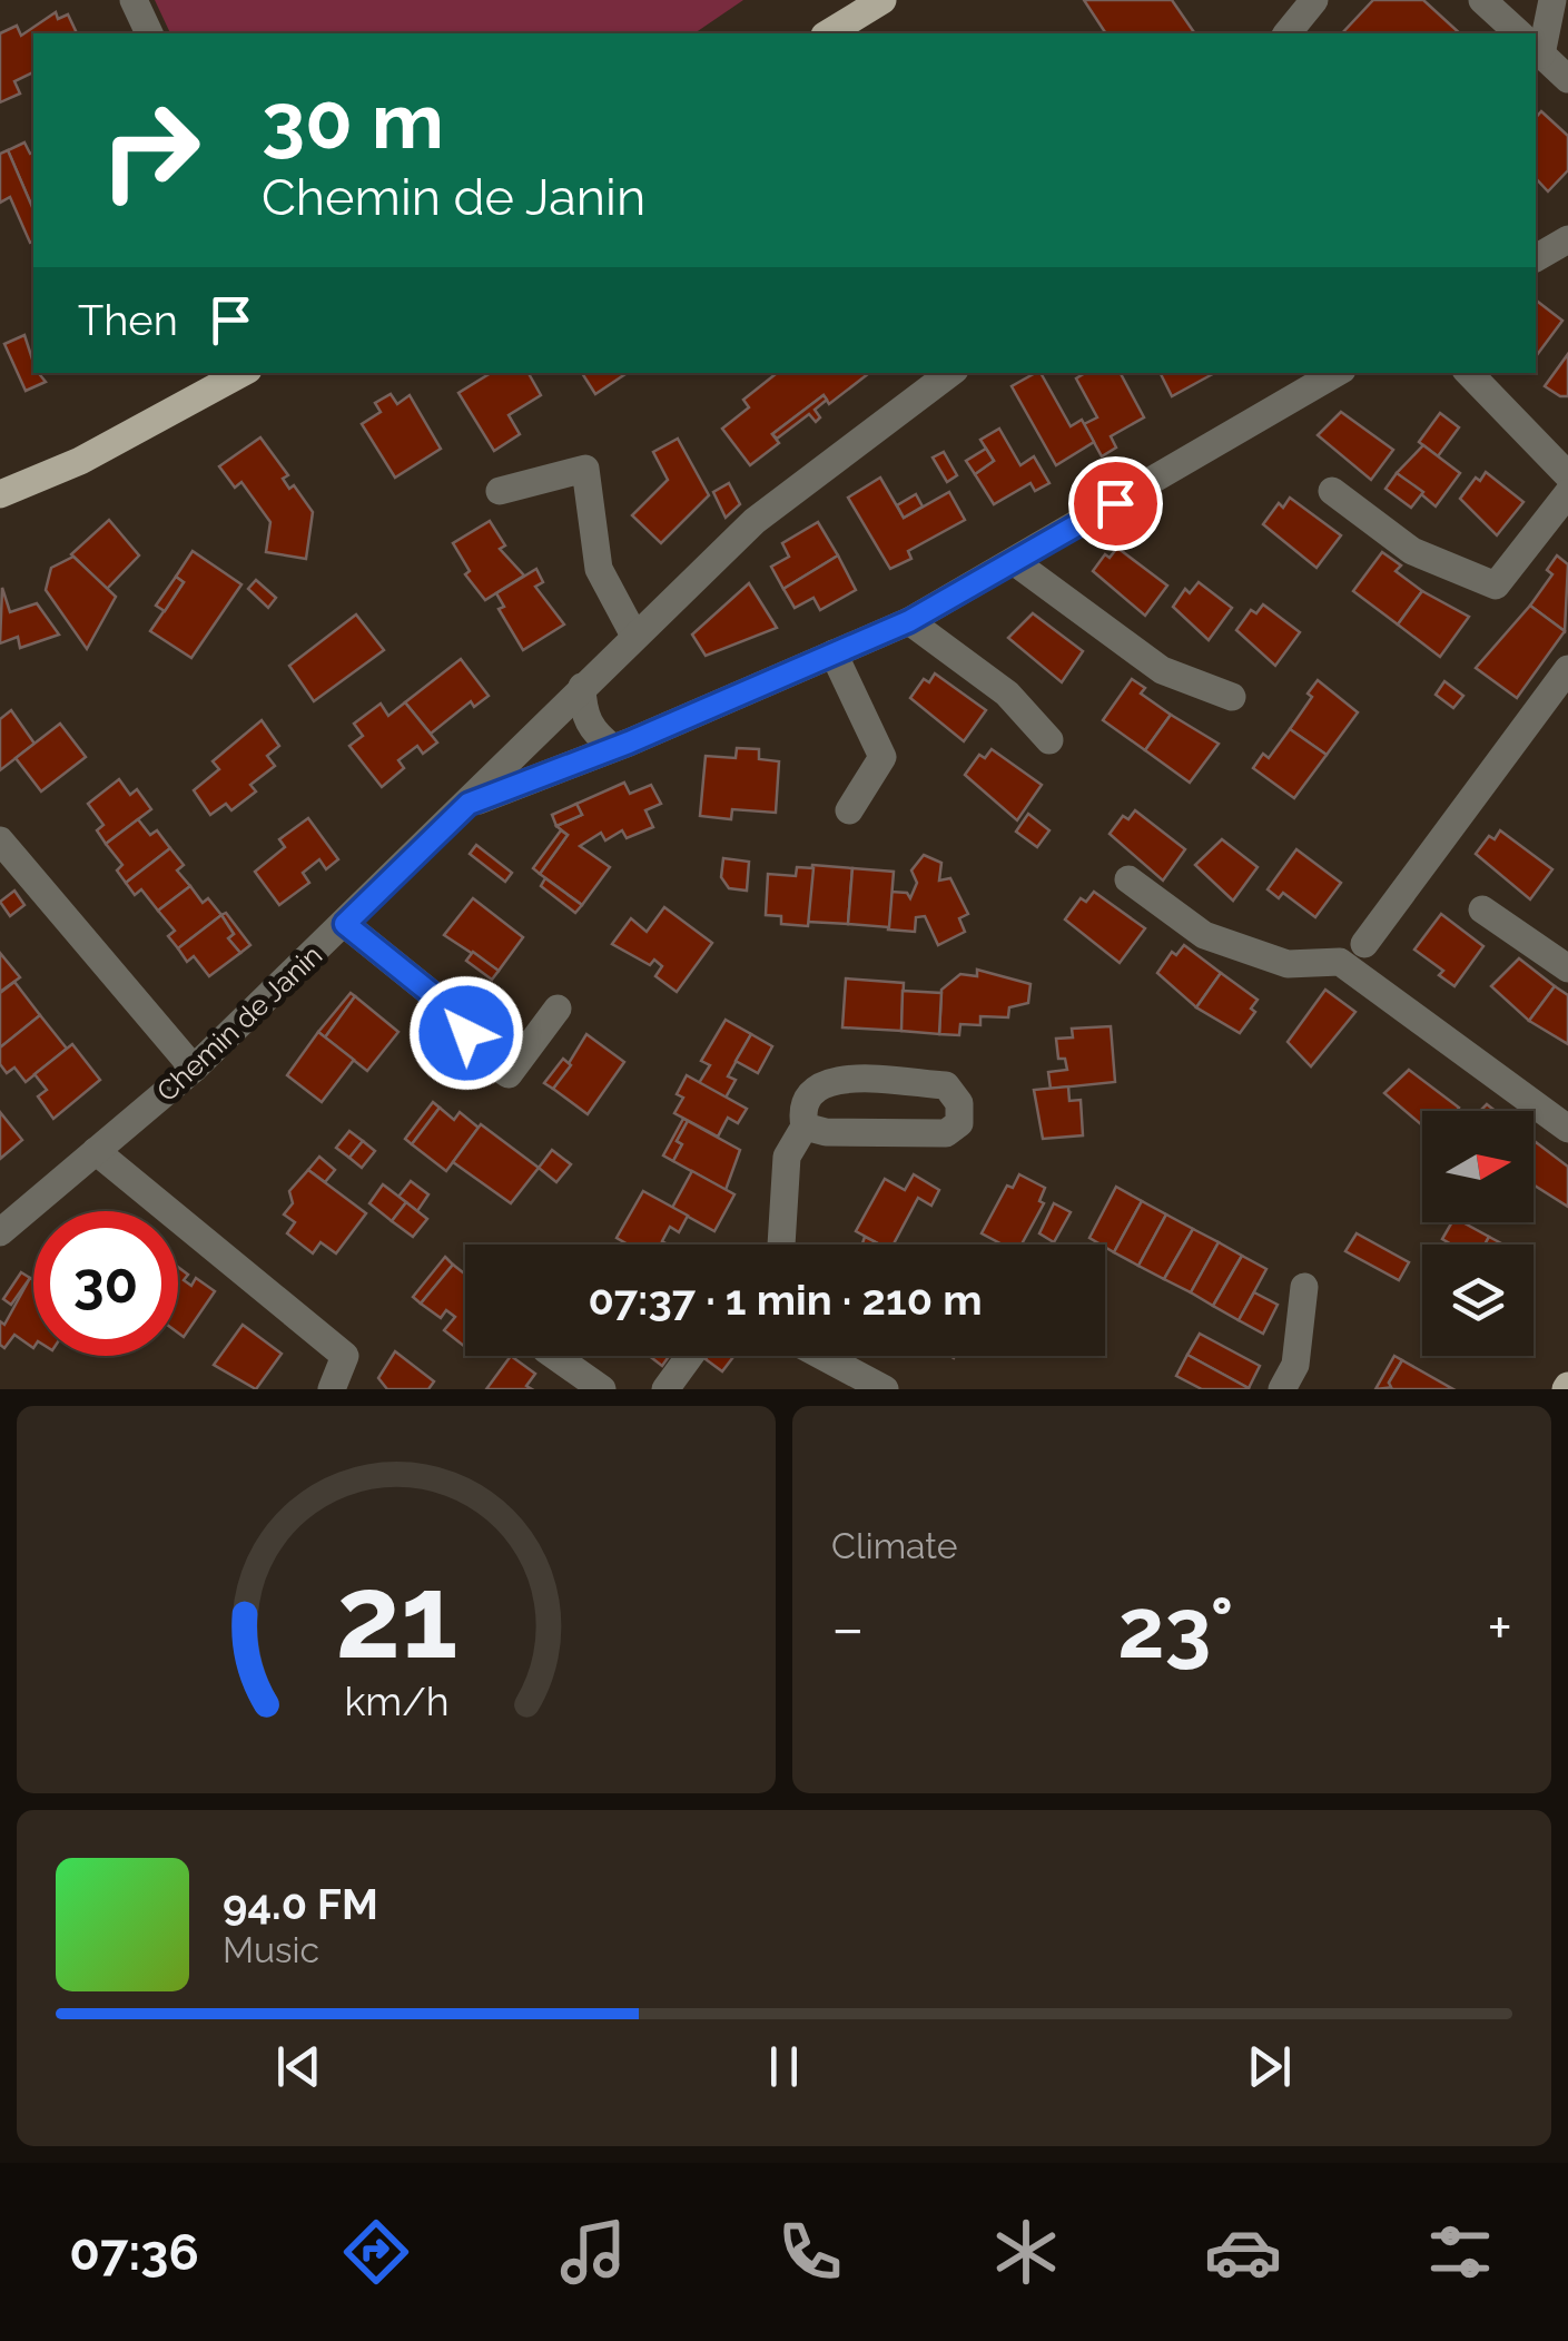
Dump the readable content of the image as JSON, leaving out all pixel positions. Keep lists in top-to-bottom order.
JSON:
{
  "streets": {
    "street": ["Chemin de Janin"]
  },
  "north": "right",
  "page": {
    "turn": ["30 m", "Chemin de Janin"],
    "then": "Then",
    "limit": "30",
    "trip": "07:37 · 1 min · 210 m",
    "tile": "Climate",
    "heat": ["−", "23°", "+"],
    "song": ["94.0 FM", "Music"],
    "tabs": "07:36",
    "gauge": ["21", "km/h"]
  }
}
